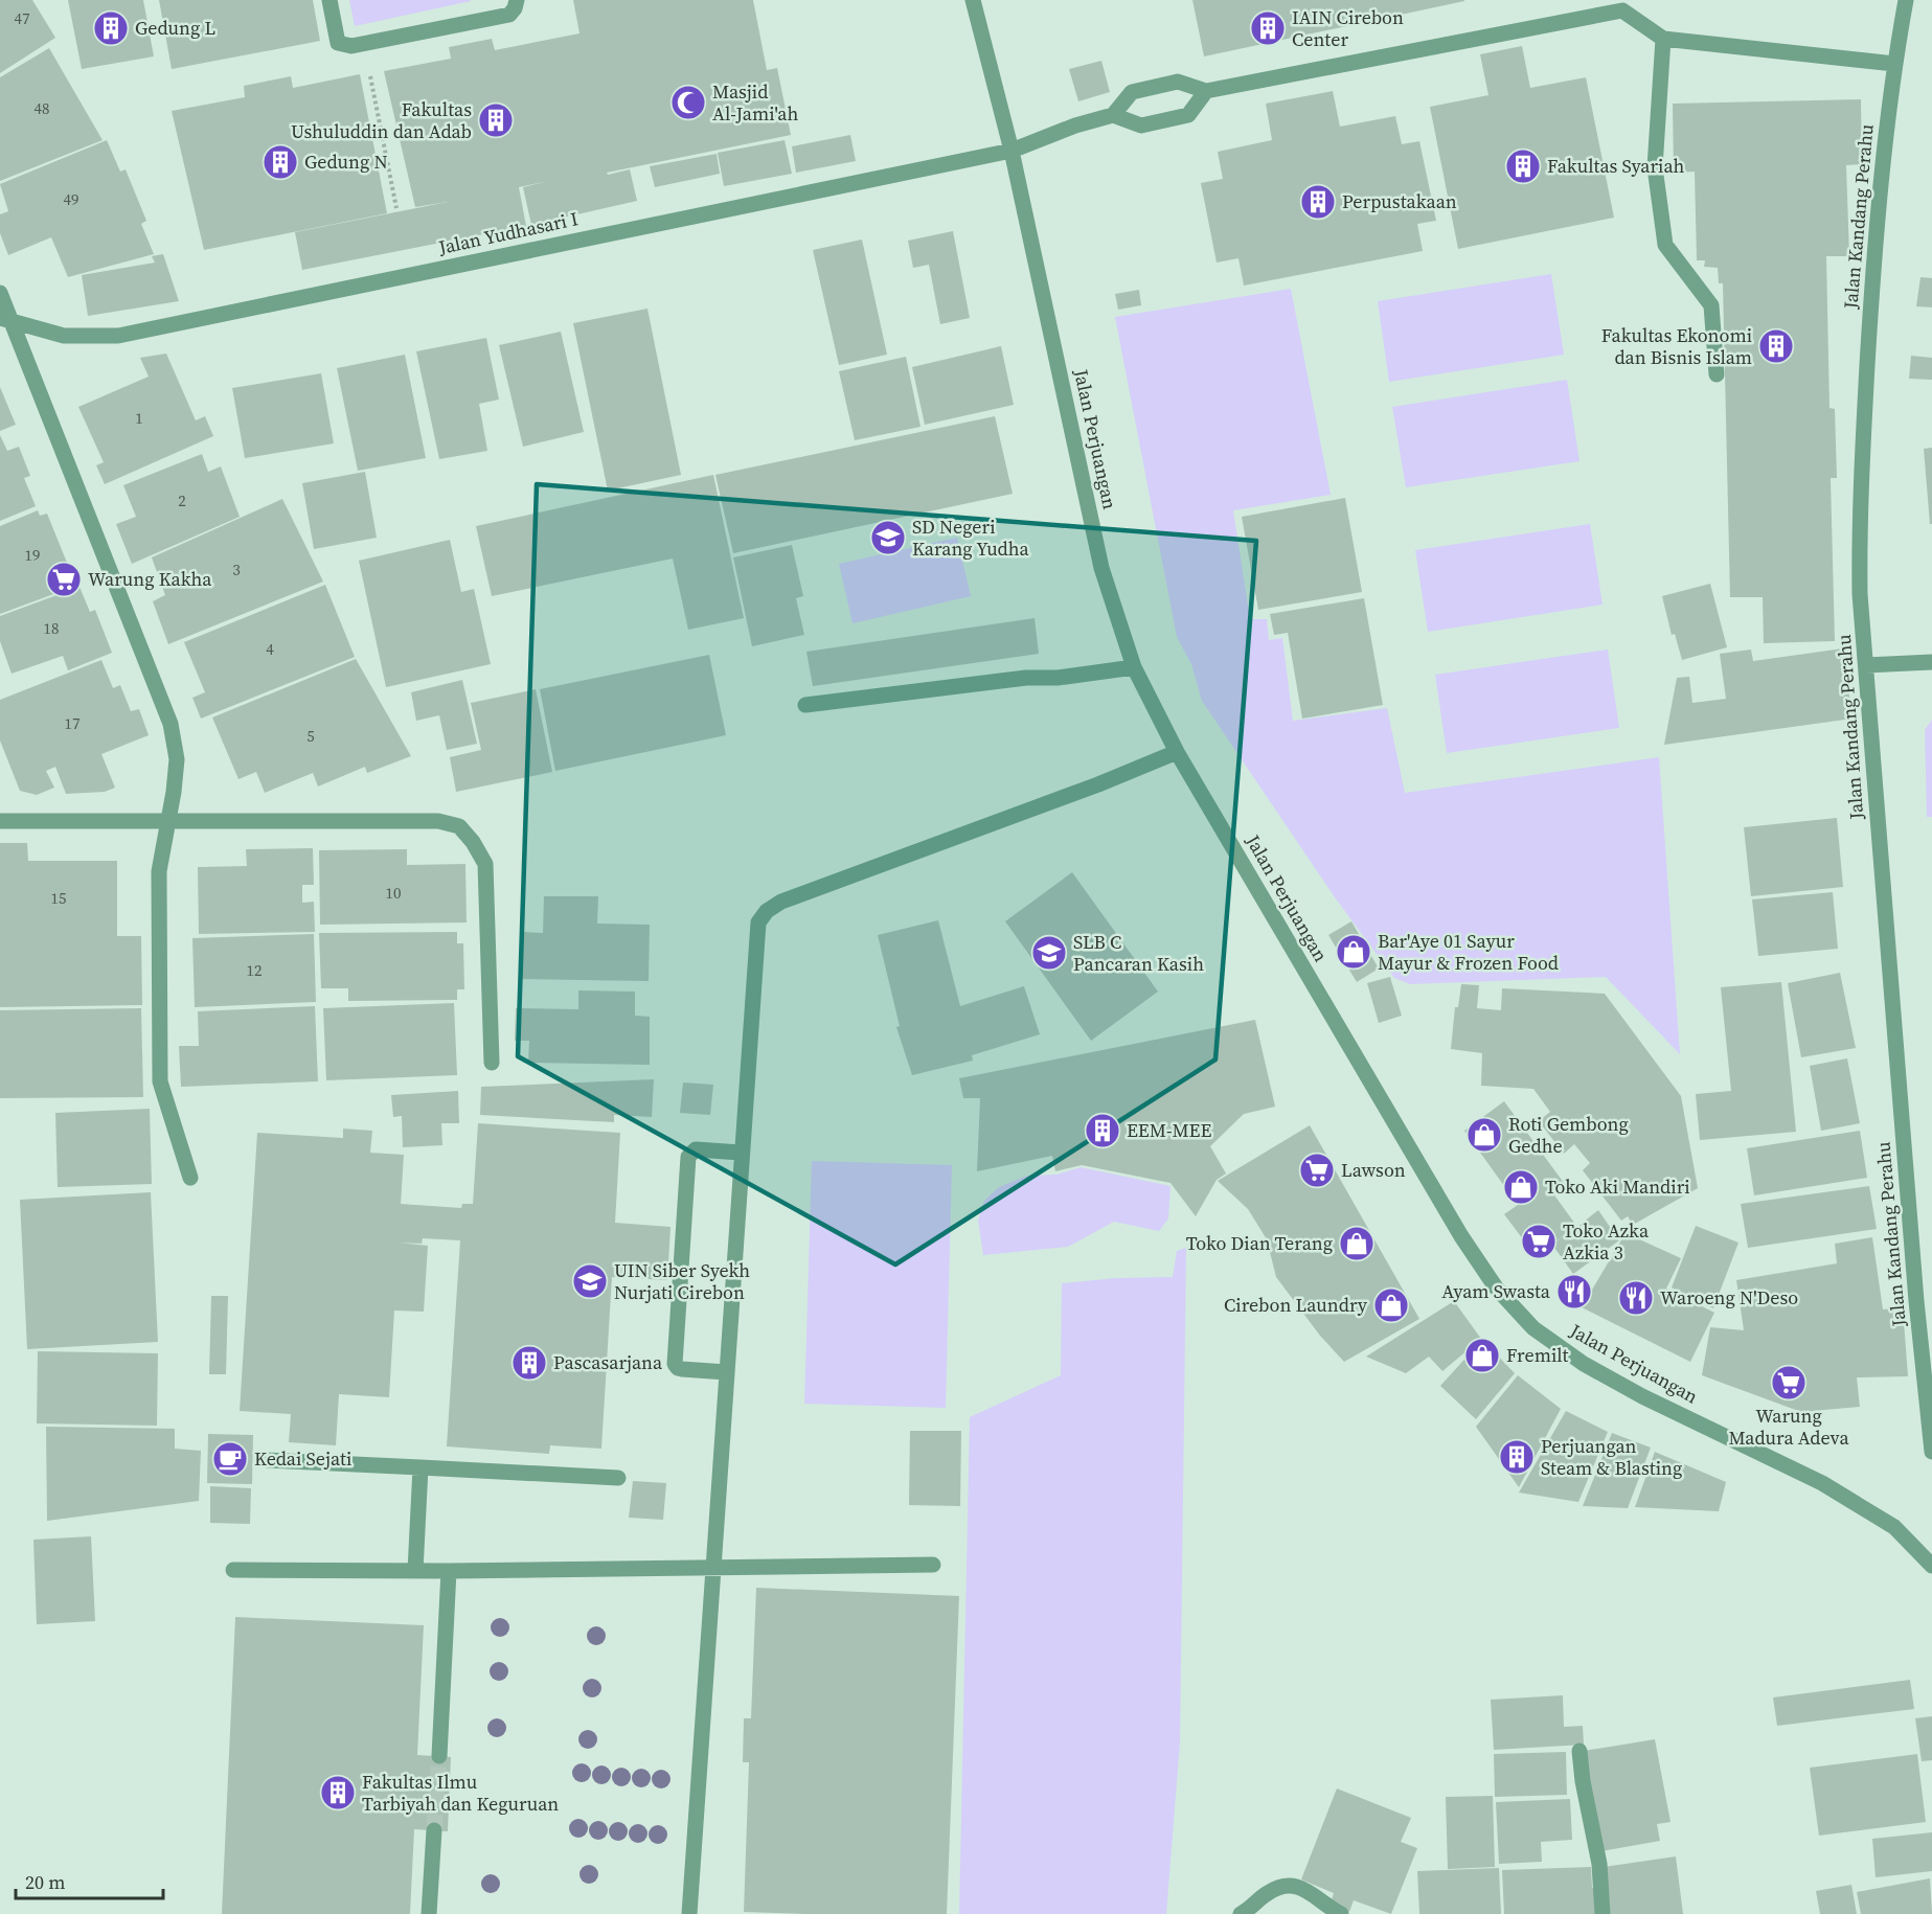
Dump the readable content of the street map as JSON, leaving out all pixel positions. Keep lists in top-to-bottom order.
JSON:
{
  "streets": {
    "street": ["Jalan Kandang Perahu", "Jalan Yudhasari I", "Jalan Perjuangan"]
  },
  "crossings": [
    ["Jalan Yudhasari I", "Jalan Perjuangan"]
  ],
  "places": {
    "building": [
      "Gedung L",
      "IAIN Cirebon Center",
      "Fakultas Ushuluddin dan Adab",
      "Gedung N",
      "Fakultas Syariah",
      "Perpustakaan",
      "Fakultas Ekonomi dan Bisnis Islam",
      "EEM-MEE",
      "Pascasarjana",
      "Perjuangan Steam & Blasting",
      "Fakultas Ilmu Tarbiyah dan Keguruan"
    ],
    "mosque": ["Masjid Al-Jami'ah"],
    "school or university": ["SD Negeri Karang Yudha", "SLB C Pancaran Kasih", "UIN Siber Syekh Nurjati Cirebon"],
    "supermarket": [
      "Warung Kakha",
      "Lawson",
      "Toko Azka Azkia 3",
      "Warung Madura Adeva"
    ],
    "shop": [
      "Bar'Aye 01 Sayur Mayur & Frozen Food",
      "Roti Gembong Gedhe",
      "Toko Aki Mandiri",
      "Toko Dian Terang",
      "Cirebon Laundry",
      "Fremilt"
    ],
    "restaurant": ["Ayam Swasta", "Waroeng N'Deso"],
    "cafe": ["Kedai Sejati"]
  },
  "house_numbers": [
    "47",
    "48",
    "49",
    "1",
    "2",
    "19",
    "3",
    "18",
    "4",
    "17",
    "5",
    "10",
    "15",
    "12"
  ],
  "scale_bar": "20 m"
}
